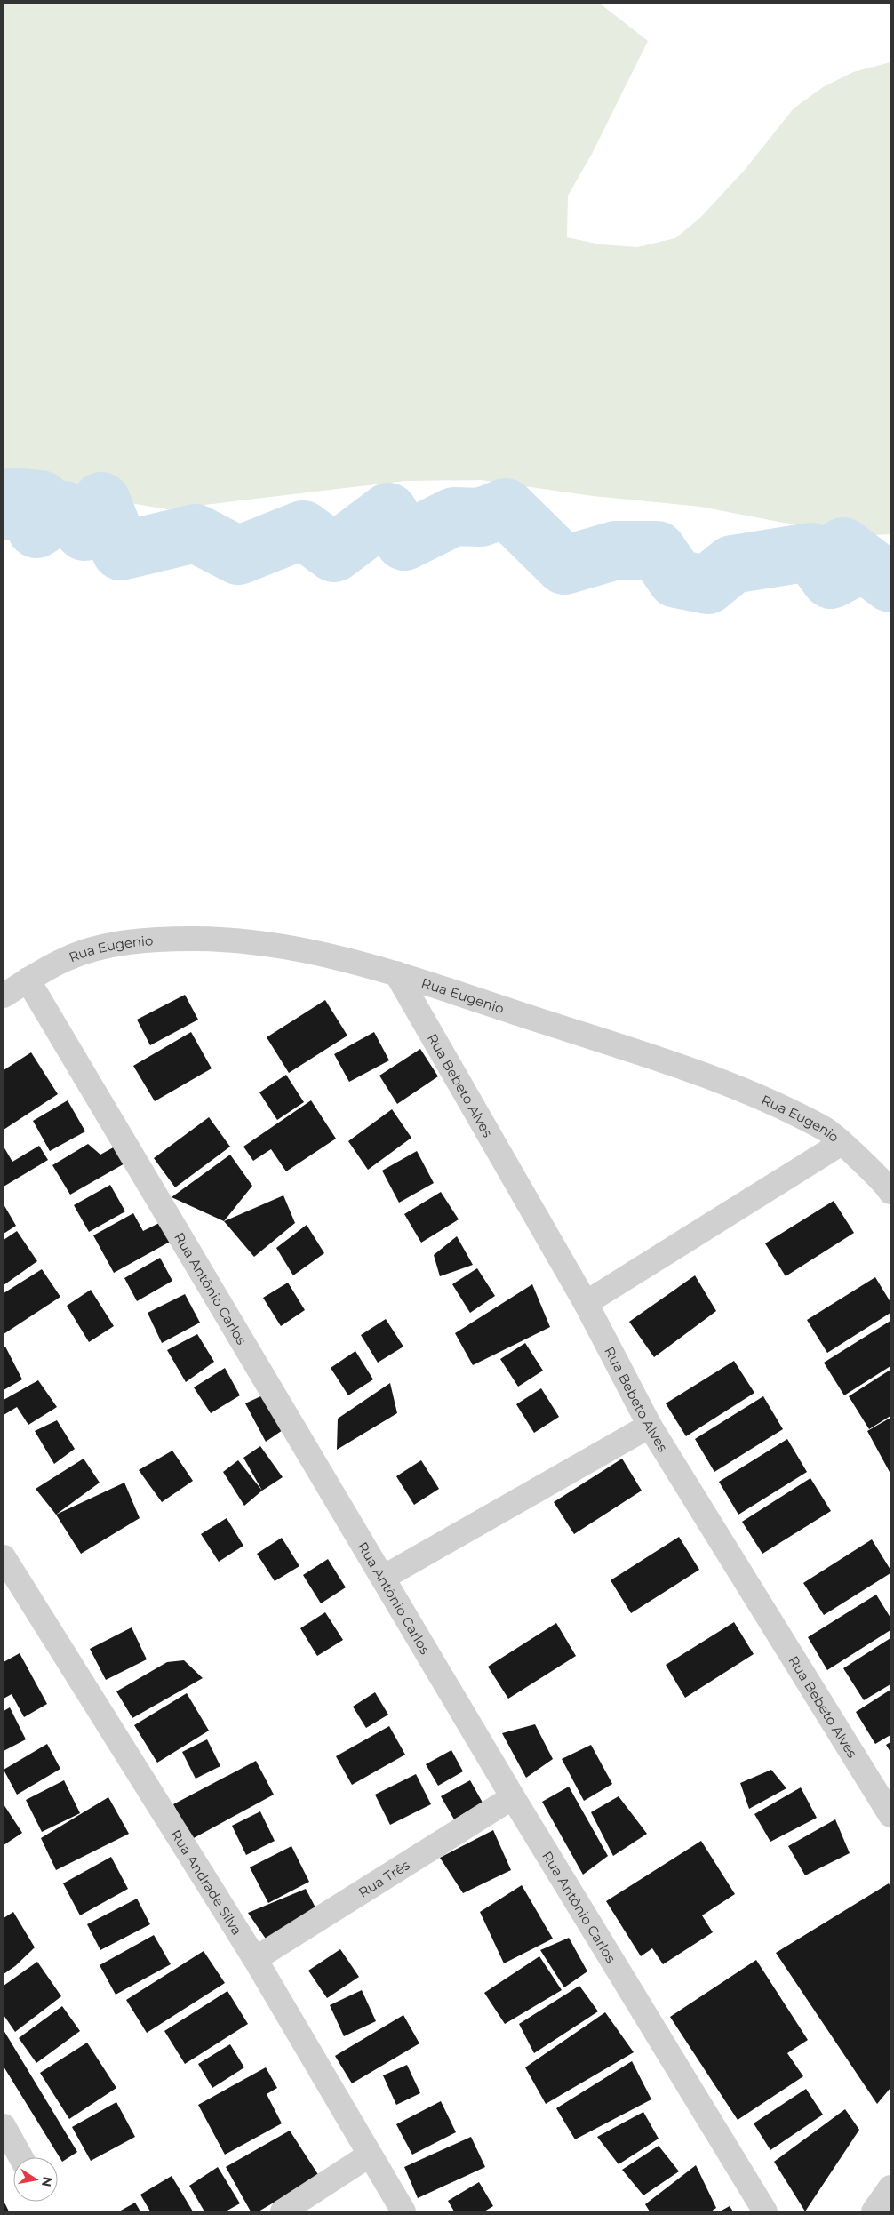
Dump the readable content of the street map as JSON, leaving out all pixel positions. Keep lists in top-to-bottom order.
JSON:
{
  "streets": {
    "street": [
      "Rua Eugenio",
      "Rua Bebeto Alves",
      "Rua Antônio Carlos",
      "Rua Três",
      "Rua Andrade Silva"
    ]
  },
  "crossings": [
    ["Rua Eugenio", "Rua Bebeto Alves"],
    ["Rua Eugenio", "Rua Antônio Carlos"],
    ["Rua Antônio Carlos", "Rua Três"],
    ["Rua Três", "Rua Andrade Silva"]
  ],
  "north": "right"
}
